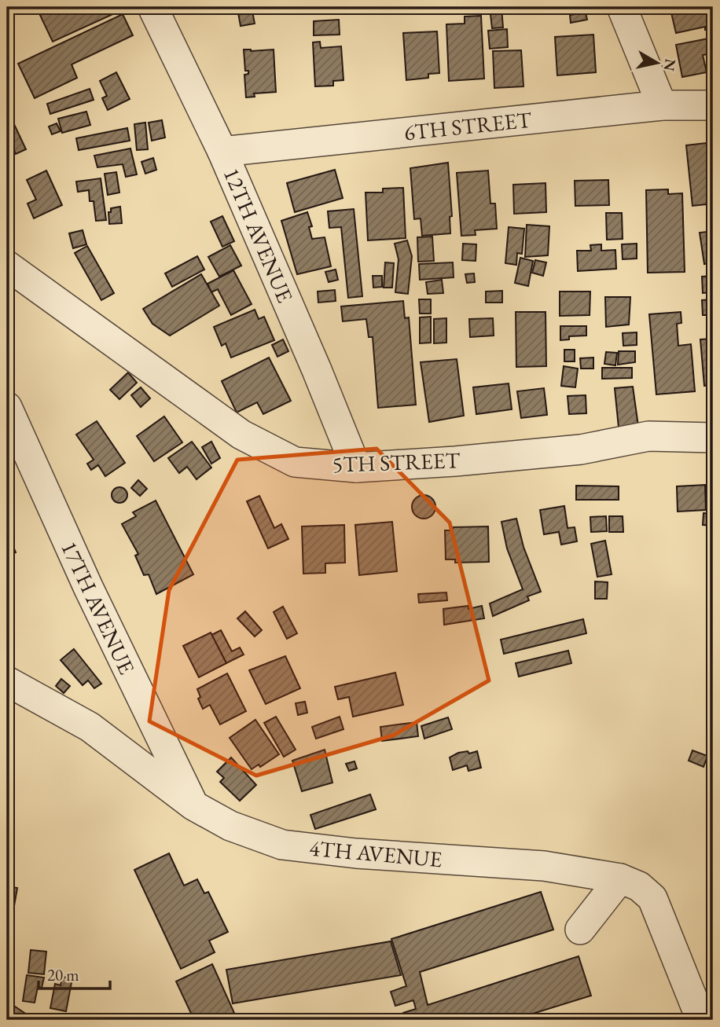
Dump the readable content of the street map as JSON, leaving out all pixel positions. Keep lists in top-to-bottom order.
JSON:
{
  "streets": {
    "street": [
      "6TH STREET",
      "12TH AVENUE",
      "5TH STREET",
      "17TH AVENUE",
      "4TH AVENUE"
    ]
  },
  "crossings": [
    ["6TH STREET", "12TH AVENUE"],
    ["12TH AVENUE", "5TH STREET"],
    ["17TH AVENUE", "4TH AVENUE"]
  ],
  "scale_bar": "20 m",
  "north": "right"
}
